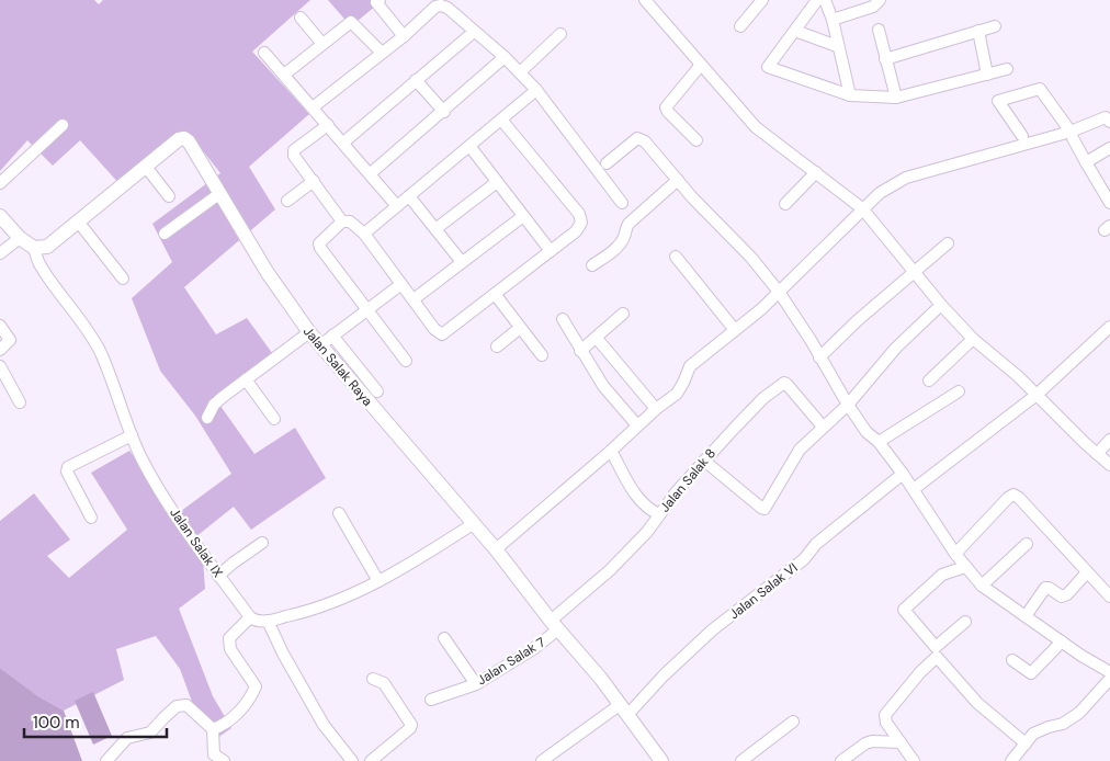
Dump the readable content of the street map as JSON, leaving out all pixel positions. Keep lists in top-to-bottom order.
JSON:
{
  "streets": {
    "street": [
      "Jalan Salak Raya",
      "Jalan Salak 8",
      "Jalan Salak IX",
      "Jalan Salak VI",
      "Jalan Salak 7"
    ]
  },
  "crossings": [
    ["Jalan Salak Raya", "Jalan Salak 8"],
    ["Jalan Salak Raya", "Jalan Salak IX"],
    ["Jalan Salak Raya", "Jalan Salak VI"],
    ["Jalan Salak Raya", "Jalan Salak 7"],
    ["Jalan Salak 8", "Jalan Salak 7"]
  ],
  "scale_bar": "100 m"
}
